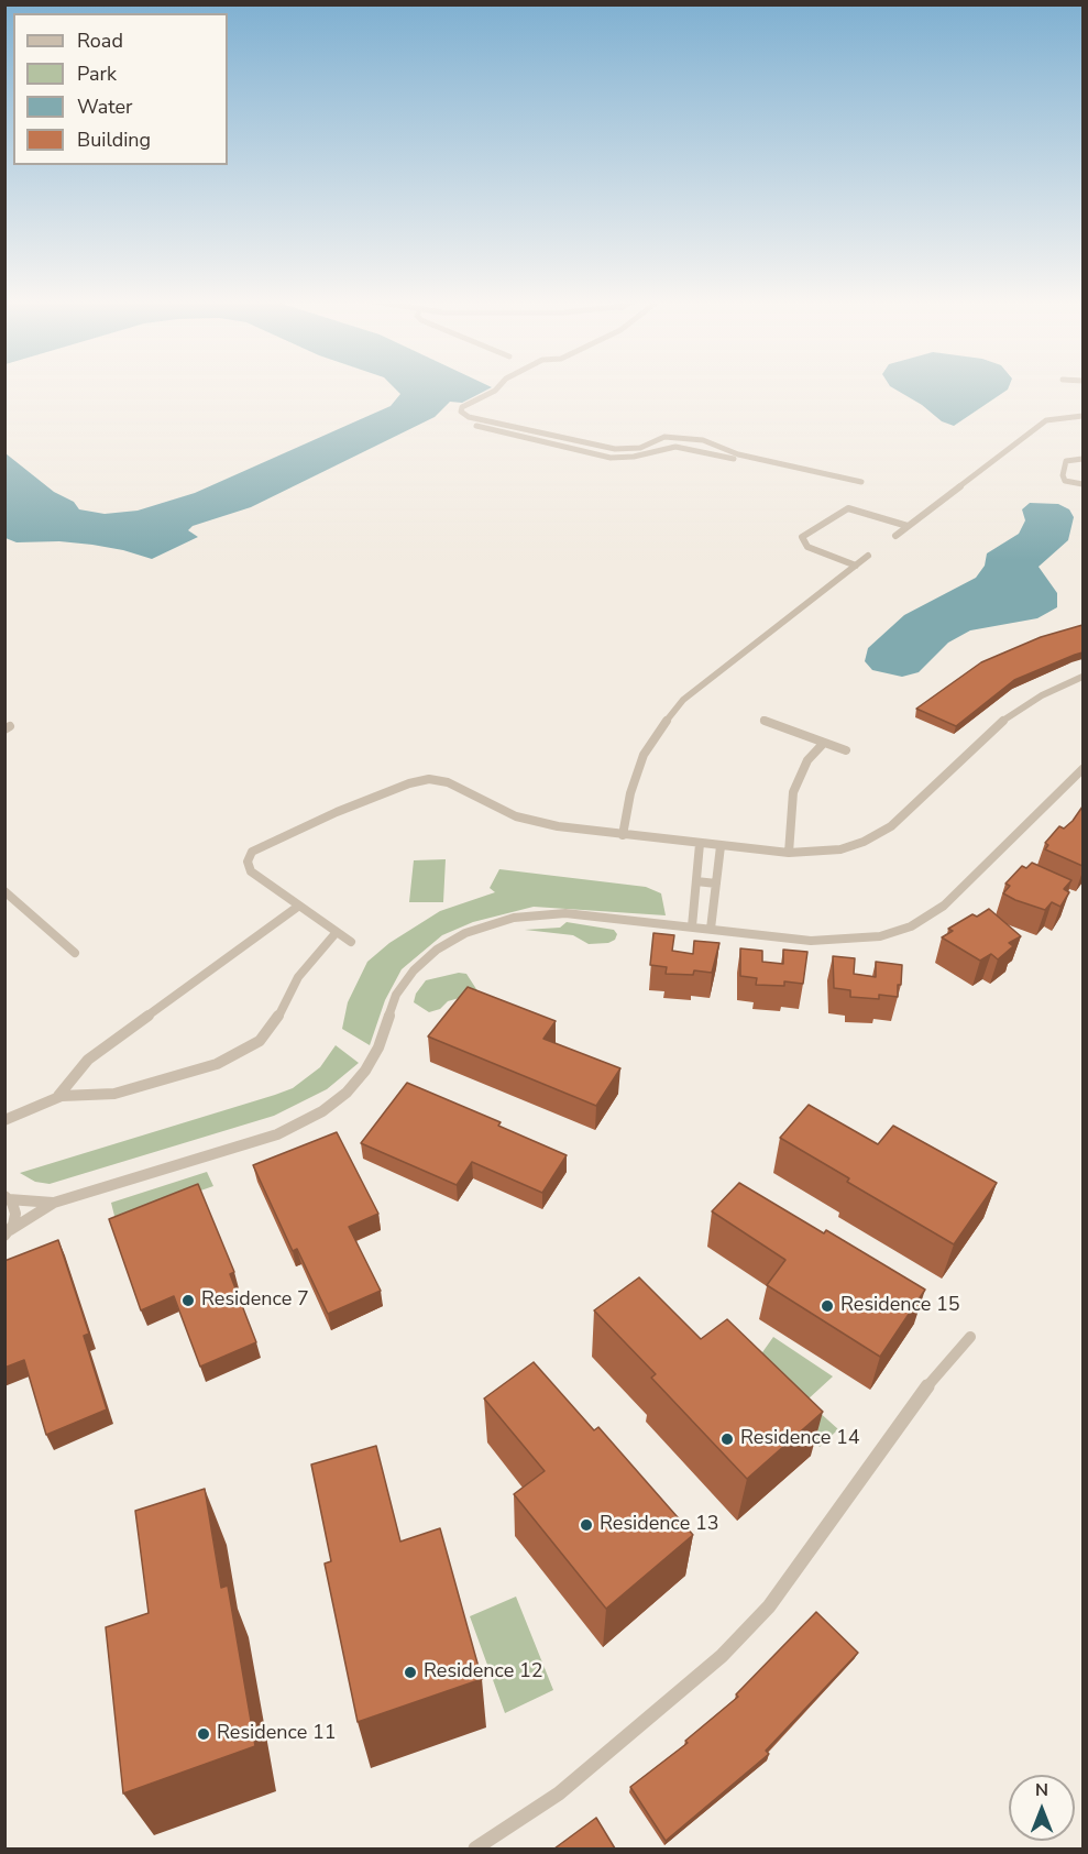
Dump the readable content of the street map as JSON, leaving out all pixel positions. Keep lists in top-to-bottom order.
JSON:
{
  "places": [
    "Residence 7",
    "Residence 15",
    "Residence 14",
    "Residence 13",
    "Residence 12",
    "Residence 11"
  ],
  "legend": [
    "Road",
    "Park",
    "Water",
    "Building"
  ],
  "north": "top"
}
